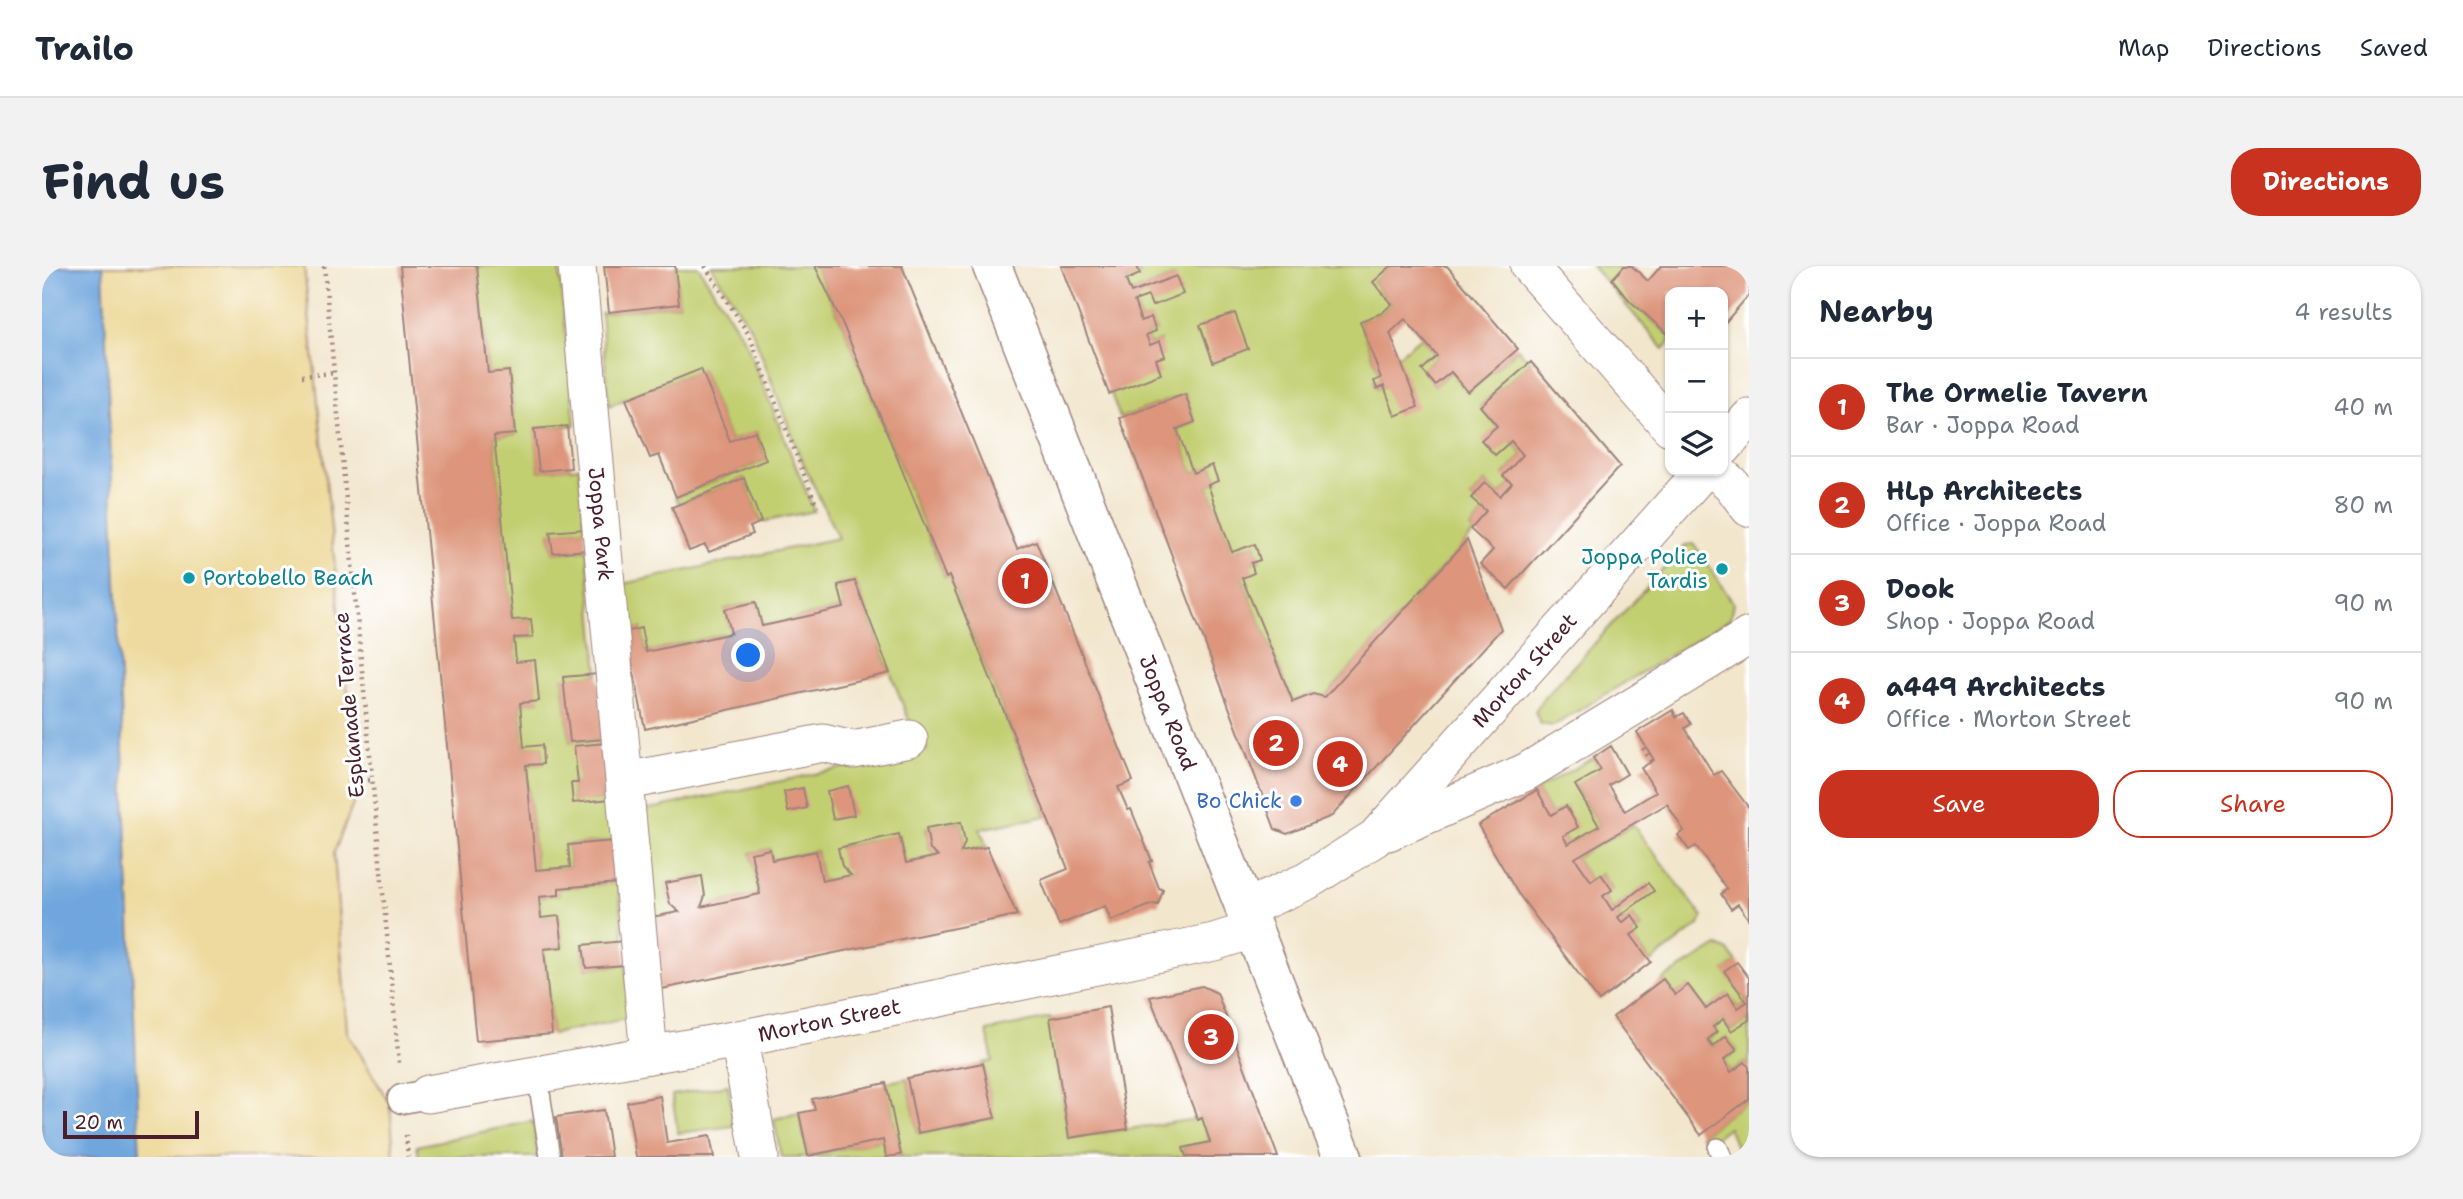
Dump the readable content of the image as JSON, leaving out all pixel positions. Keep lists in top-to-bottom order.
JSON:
{
  "streets": {
    "main road": ["Joppa Road"],
    "street": ["Joppa Park", "Morton Street"],
    "path": ["Esplanade Terrace"]
  },
  "crossings": [
    ["Joppa Park", "Morton Street"],
    ["Morton Street", "Esplanade Terrace"],
    ["Morton Street", "Joppa Road"]
  ],
  "places": ["Joppa Police Tardis", "Portobello Beach", "Bo Chick"],
  "scale_bar": "20 m",
  "page": {
    "header": "Trailo",
    "nav": ["Map", "Directions", "Saved"],
    "buttons": [
      "Directions",
      ["Save", "Share"]
    ],
    "title": "Find us",
    "heading": ["Nearby", "4 results"],
    "map_buttons": ["+", "−"],
    "list": [
      {
        "mark": "1",
        "name": "The Ormelie Tavern",
        "note": "Bar · Joppa Road",
        "value": "40 m"
      },
      {
        "mark": "2",
        "name": "HLp Architects",
        "note": "Office · Joppa Road",
        "value": "80 m"
      },
      {
        "mark": "3",
        "name": "Dook",
        "note": "Shop · Joppa Road",
        "value": "90 m"
      },
      {
        "mark": "4",
        "name": "a449 Architects",
        "note": "Office · Morton Street",
        "value": "90 m"
      }
    ],
    "pins": [
      "1",
      "2",
      "4",
      "3"
    ],
    "scale": "20 m"
  }
}
